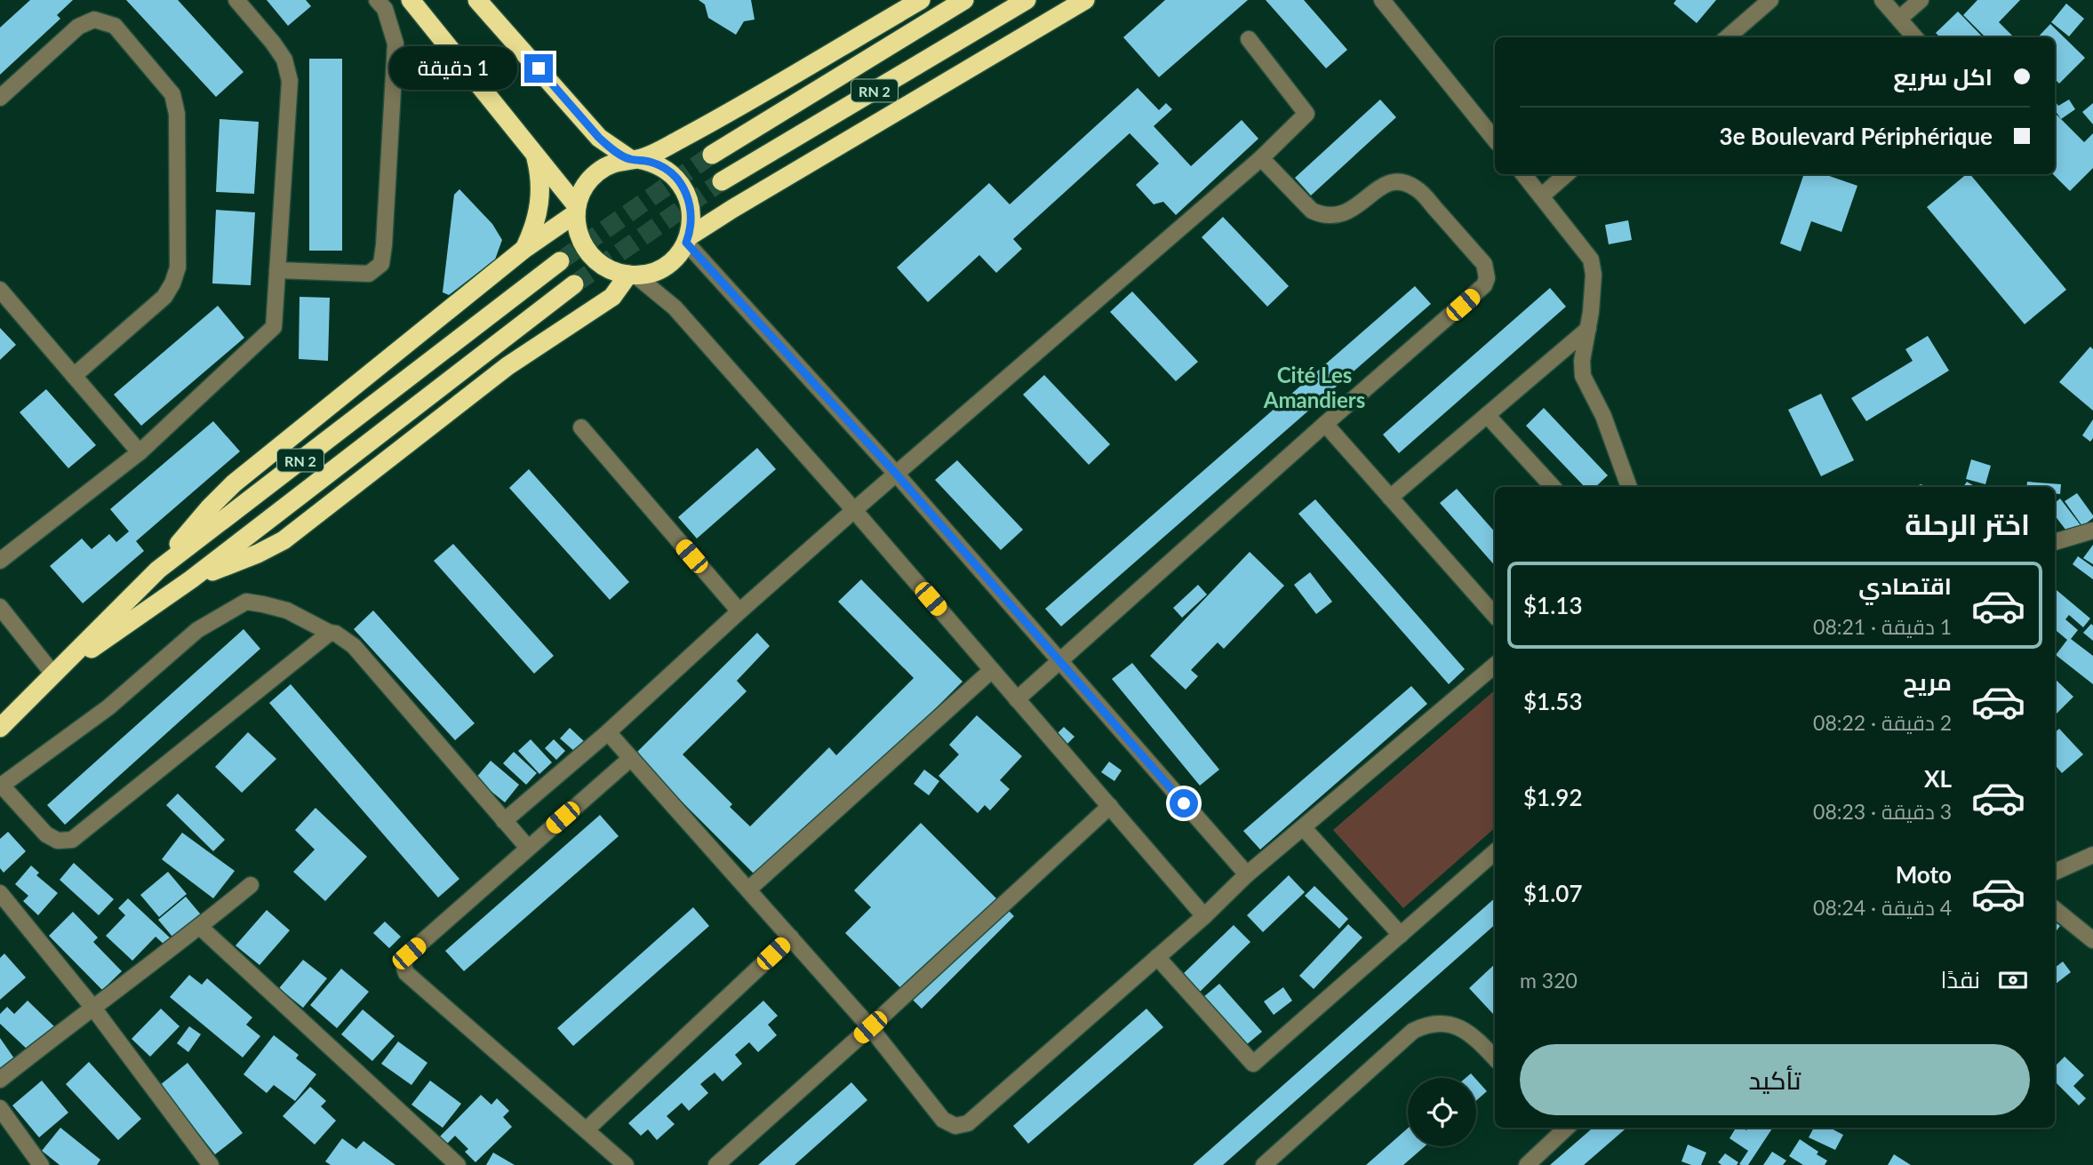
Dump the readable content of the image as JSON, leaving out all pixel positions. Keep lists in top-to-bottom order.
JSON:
{
  "streets": {
    "highway": ["RN 2"]
  },
  "districts": ["Cité Les Amandiers"],
  "page": {
    "banner": ["اكل سريع", "3e Boulevard Périphérique"],
    "bubble": "1 دقيقة",
    "heading": "اختر الرحلة",
    "list": [
      {
        "name": "اقتصادي",
        "note": "1 دقيقة · 08:21",
        "value": "$1.13"
      },
      {
        "name": "مريح",
        "note": "2 دقيقة · 08:22",
        "value": "$1.53"
      },
      {
        "name": "XL",
        "note": "3 دقيقة · 08:23",
        "value": "$1.92"
      },
      {
        "name": "Moto",
        "note": "4 دقيقة · 08:24",
        "value": "$1.07"
      }
    ],
    "pay": ["نقدًا", "320 m"],
    "buttons": "تأكيد"
  }
}
